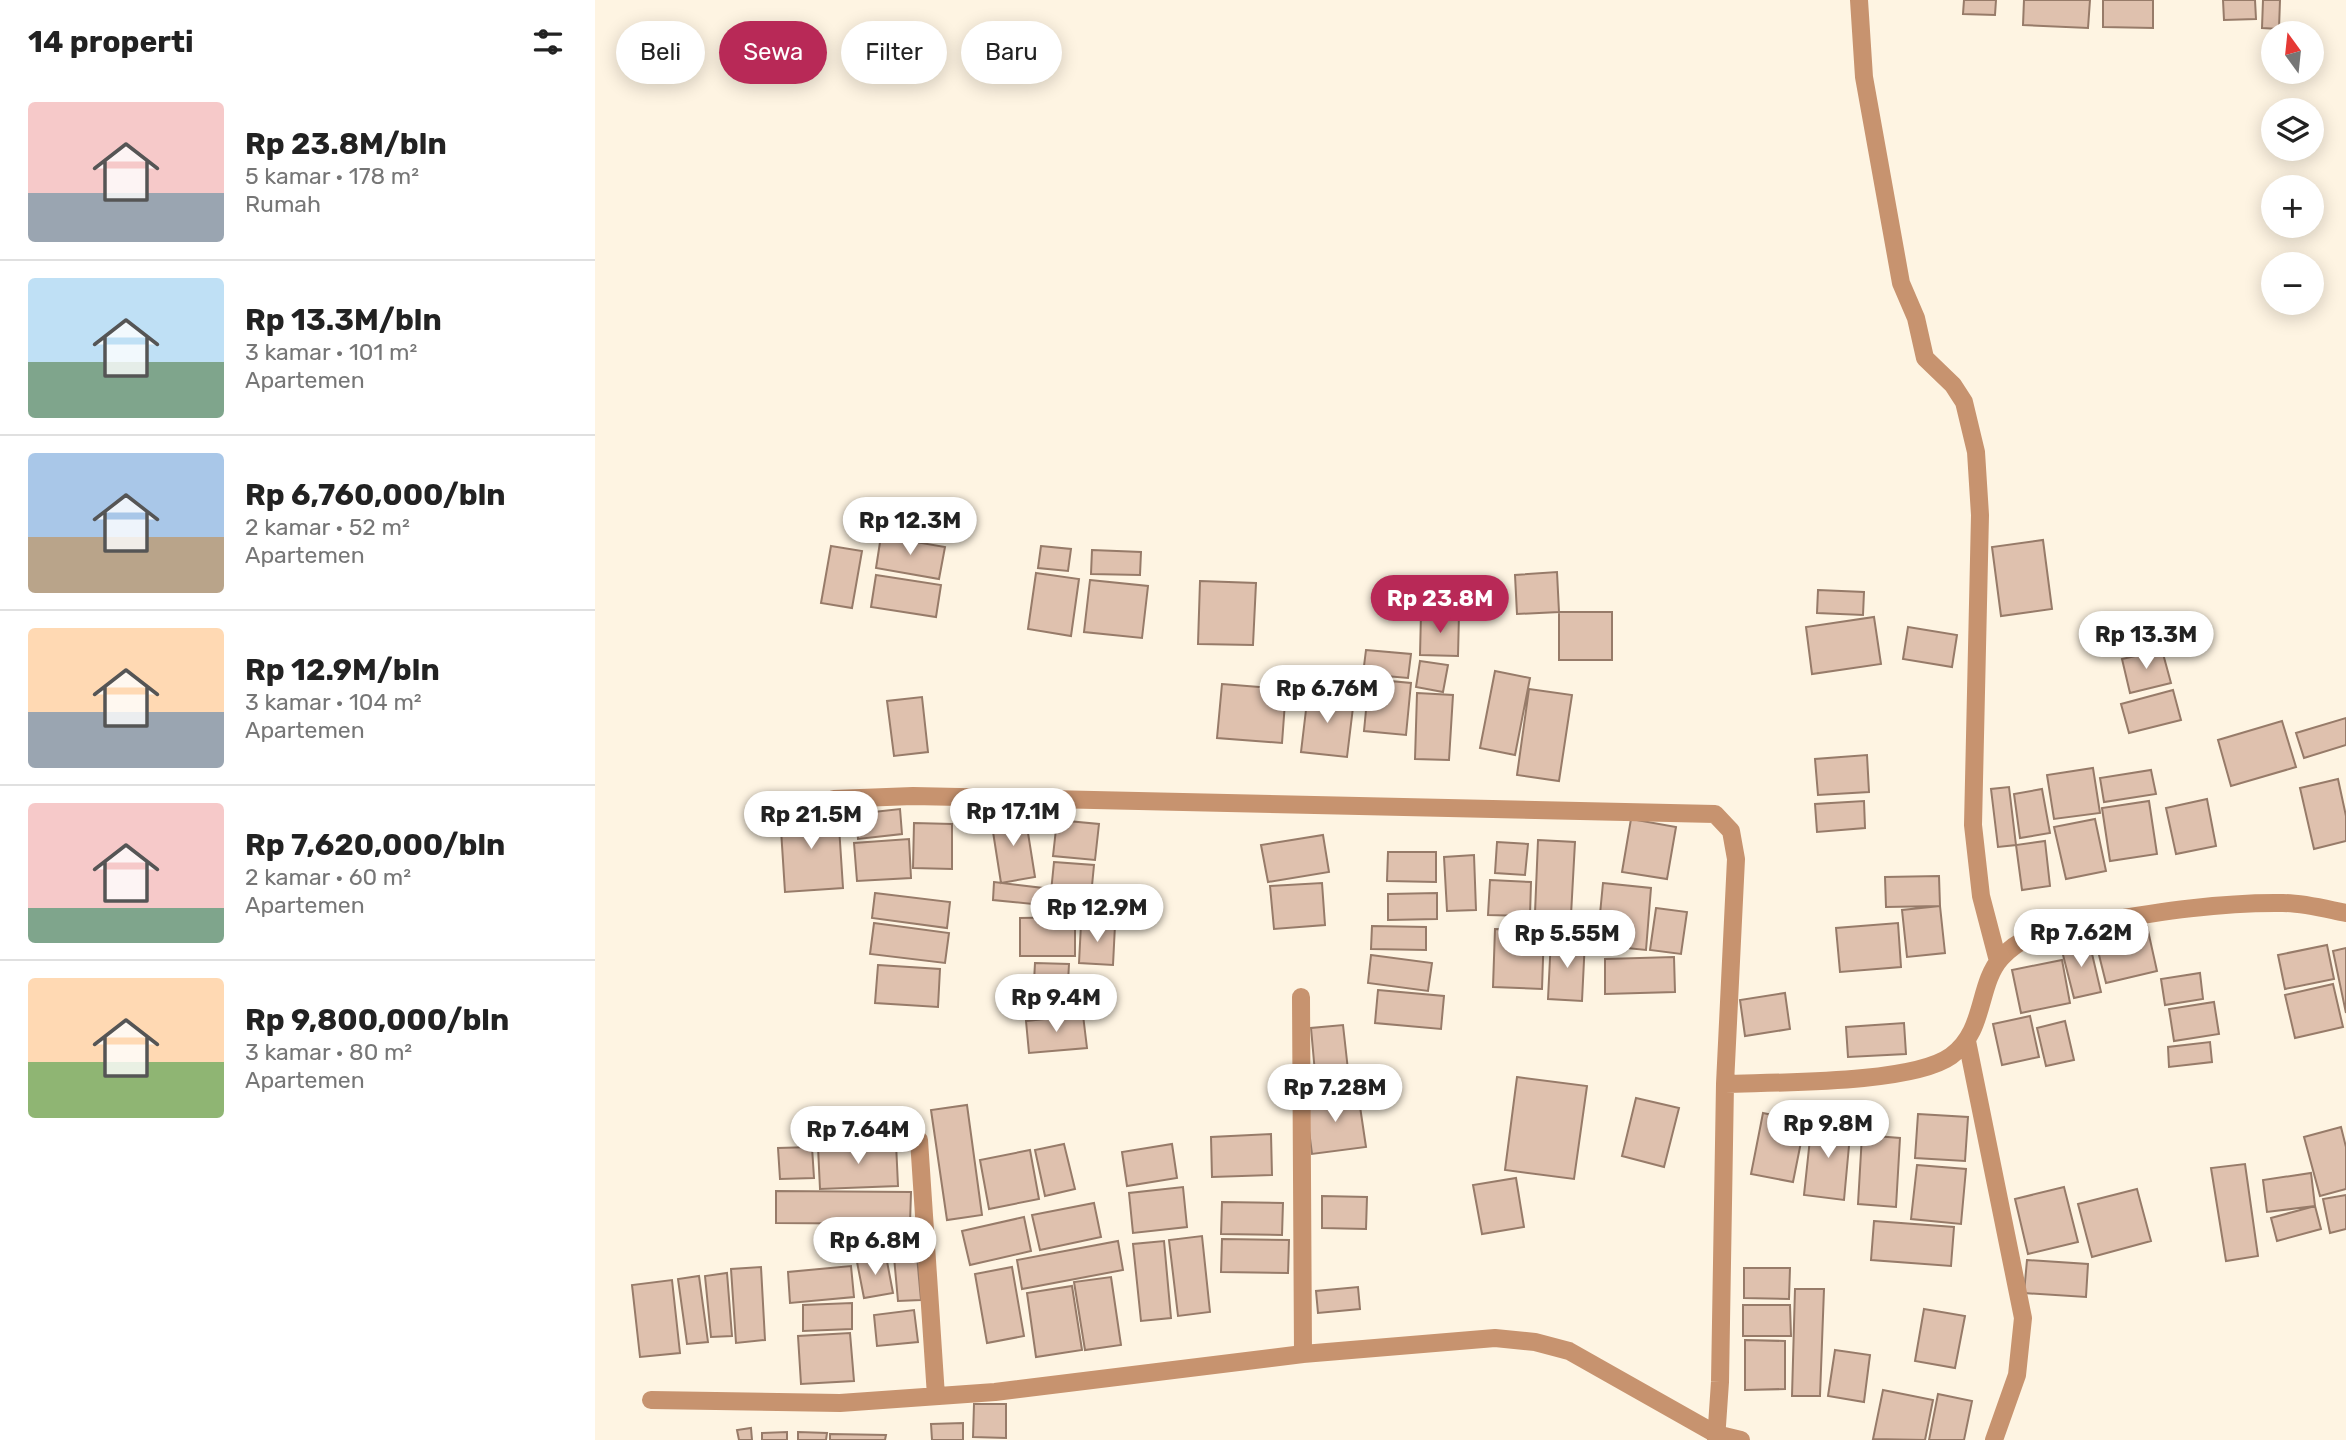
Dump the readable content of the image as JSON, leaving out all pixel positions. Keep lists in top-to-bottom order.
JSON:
{
  "north": "top",
  "page": {
    "heading": "14 properti",
    "map_buttons": ["+", "−"],
    "chip": [
      "Beli",
      "Sewa",
      "Filter",
      "Baru"
    ],
    "list": [
      {
        "name": "Rp 23.8M/bln",
        "note": "5 kamar · 178 m² · Rumah"
      },
      {
        "name": "Rp 13.3M/bln",
        "note": "3 kamar · 101 m² · Apartemen"
      },
      {
        "name": "Rp 6,760,000/bln",
        "note": "2 kamar · 52 m² · Apartemen"
      },
      {
        "name": "Rp 12.9M/bln",
        "note": "3 kamar · 104 m² · Apartemen"
      },
      {
        "name": "Rp 7,620,000/bln",
        "note": "2 kamar · 60 m² · Apartemen"
      },
      {
        "name": "Rp 9,800,000/bln",
        "note": "3 kamar · 80 m² · Apartemen"
      }
    ],
    "price": [
      "Rp 12.3M",
      "Rp 23.8M",
      "Rp 13.3M",
      "Rp 6.76M",
      "Rp 17.1M",
      "Rp 21.5M",
      "Rp 12.9M",
      "Rp 7.62M",
      "Rp 5.55M",
      "Rp 9.4M",
      "Rp 7.28M",
      "Rp 9.8M",
      "Rp 7.64M",
      "Rp 6.8M"
    ]
  }
}
